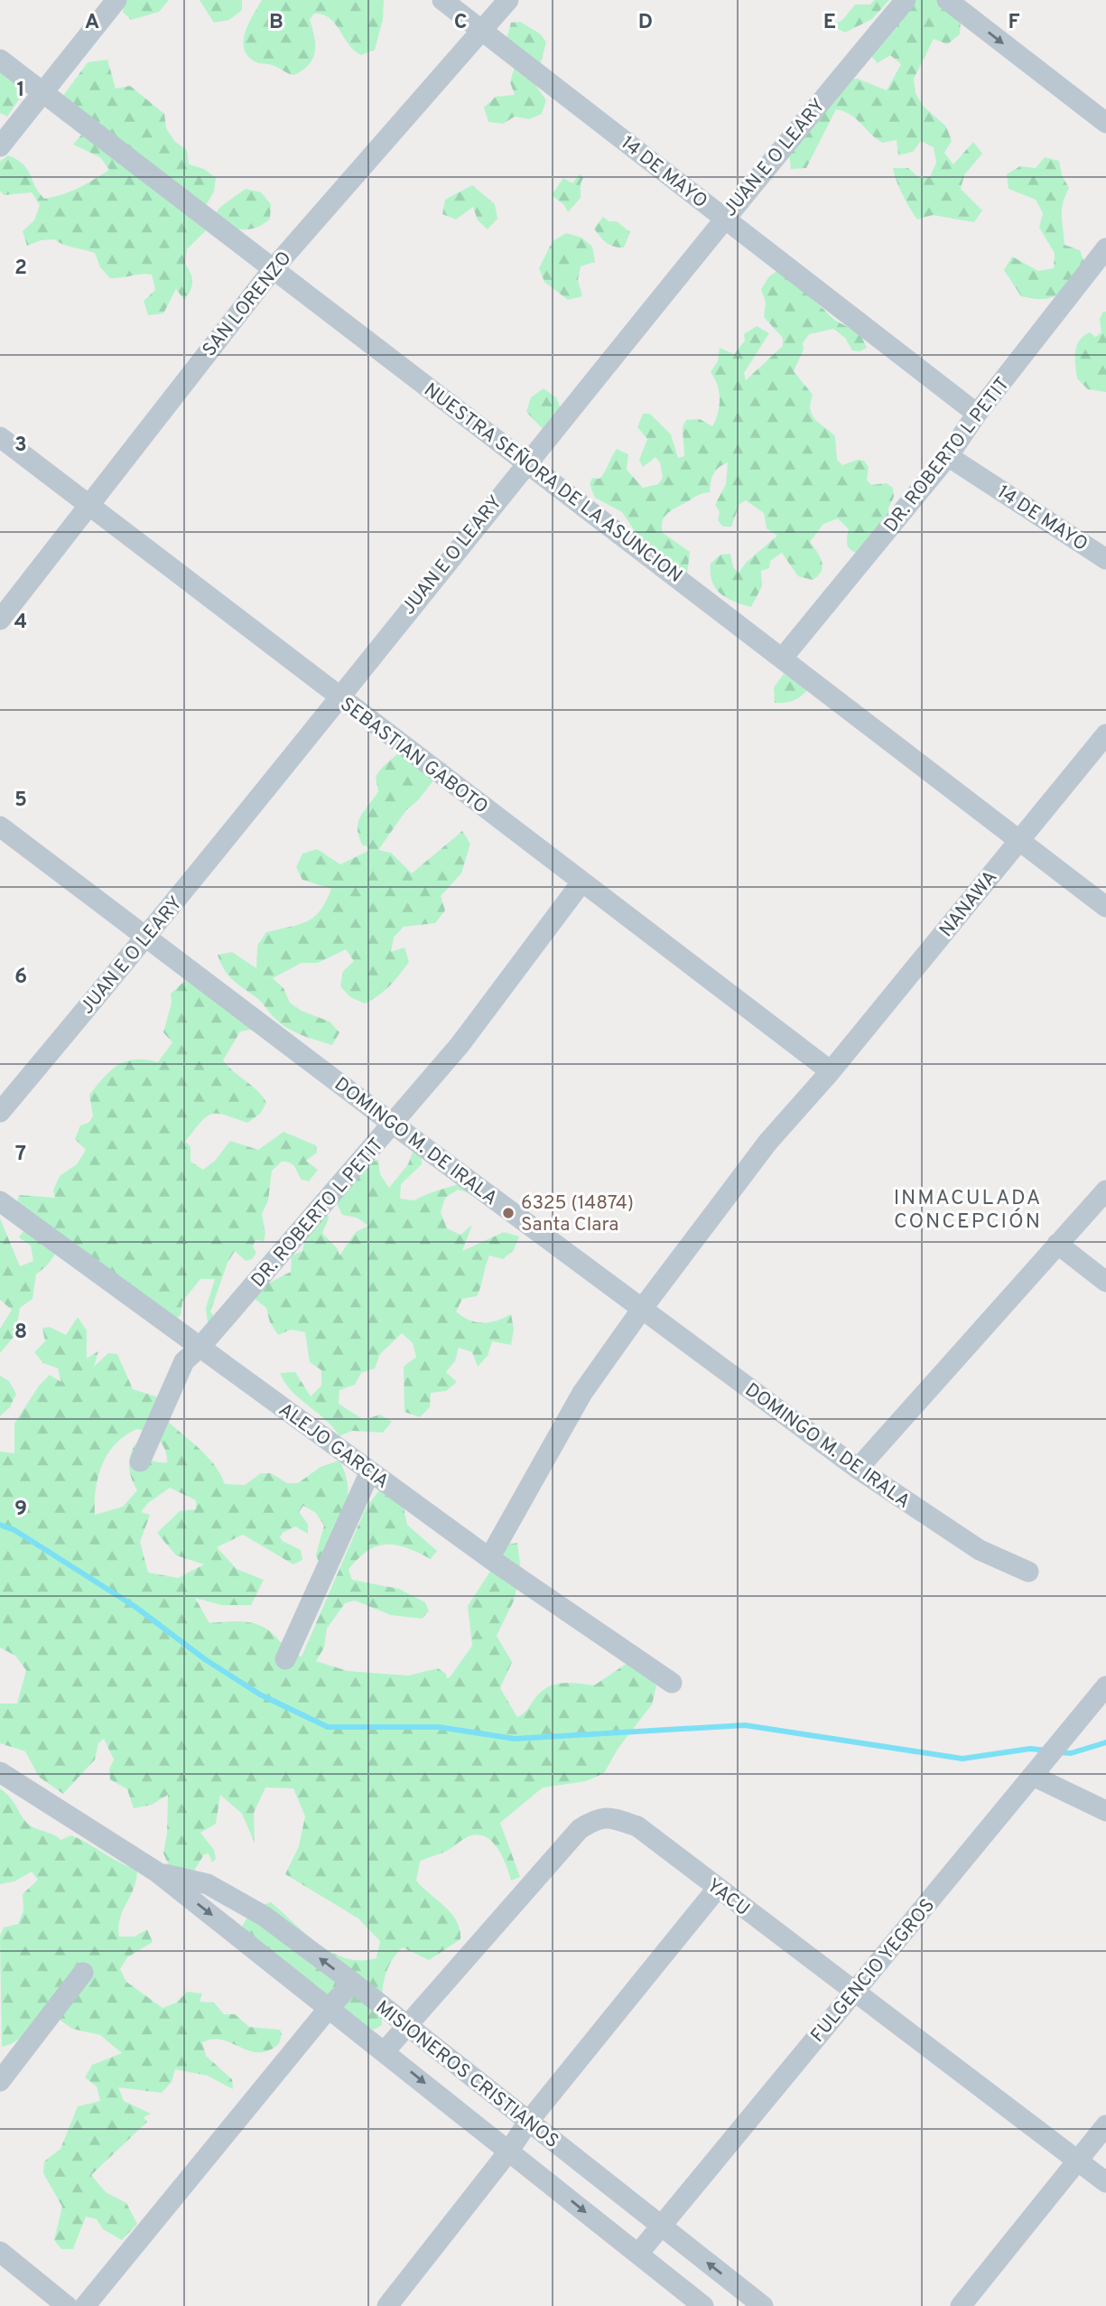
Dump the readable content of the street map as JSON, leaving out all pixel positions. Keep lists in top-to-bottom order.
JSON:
{
  "streets": {
    "street": [
      "JUAN E O LEARY",
      "14 DE MAYO",
      "SAN LORENZO",
      "DR. ROBERTO L PETIT",
      "NUESTRA SEÑORA DE LA ASUNCION",
      "SEBASTIAN GABOTO",
      "NANAWA",
      "DOMINGO M. DE IRALA",
      "ALEJO GARCIA",
      "YACU",
      "FULGENCIO YEGROS",
      "MISIONEROS CRISTIANOS"
    ]
  },
  "crossings": [
    ["JUAN E O LEARY", "14 DE MAYO"],
    ["JUAN E O LEARY", "NUESTRA SEÑORA DE LA ASUNCION"],
    ["JUAN E O LEARY", "SEBASTIAN GABOTO"],
    ["JUAN E O LEARY", "DOMINGO M. DE IRALA"],
    ["14 DE MAYO", "SAN LORENZO"],
    ["14 DE MAYO", "DR. ROBERTO L PETIT"],
    ["SAN LORENZO", "NUESTRA SEÑORA DE LA ASUNCION"],
    ["SAN LORENZO", "SEBASTIAN GABOTO"],
    ["DR. ROBERTO L PETIT", "NUESTRA SEÑORA DE LA ASUNCION"],
    ["DR. ROBERTO L PETIT", "SEBASTIAN GABOTO"],
    ["DR. ROBERTO L PETIT", "DOMINGO M. DE IRALA"],
    ["DR. ROBERTO L PETIT", "ALEJO GARCIA"],
    ["NUESTRA SEÑORA DE LA ASUNCION", "NANAWA"],
    ["SEBASTIAN GABOTO", "NANAWA"],
    ["NANAWA", "DOMINGO M. DE IRALA"],
    ["NANAWA", "ALEJO GARCIA"],
    ["YACU", "FULGENCIO YEGROS"],
    ["YACU", "MISIONEROS CRISTIANOS"],
    ["FULGENCIO YEGROS", "MISIONEROS CRISTIANOS"]
  ],
  "districts": ["INMACULADA CONCEPCIÓN"],
  "places": ["6325 (14874) Santa Clara"],
  "grid": {
    "columns": [
      "A",
      "B",
      "C",
      "D",
      "E",
      "F"
    ],
    "rows": [
      "1",
      "2",
      "3",
      "4",
      "5",
      "6",
      "7",
      "8",
      "9"
    ]
  }
}
